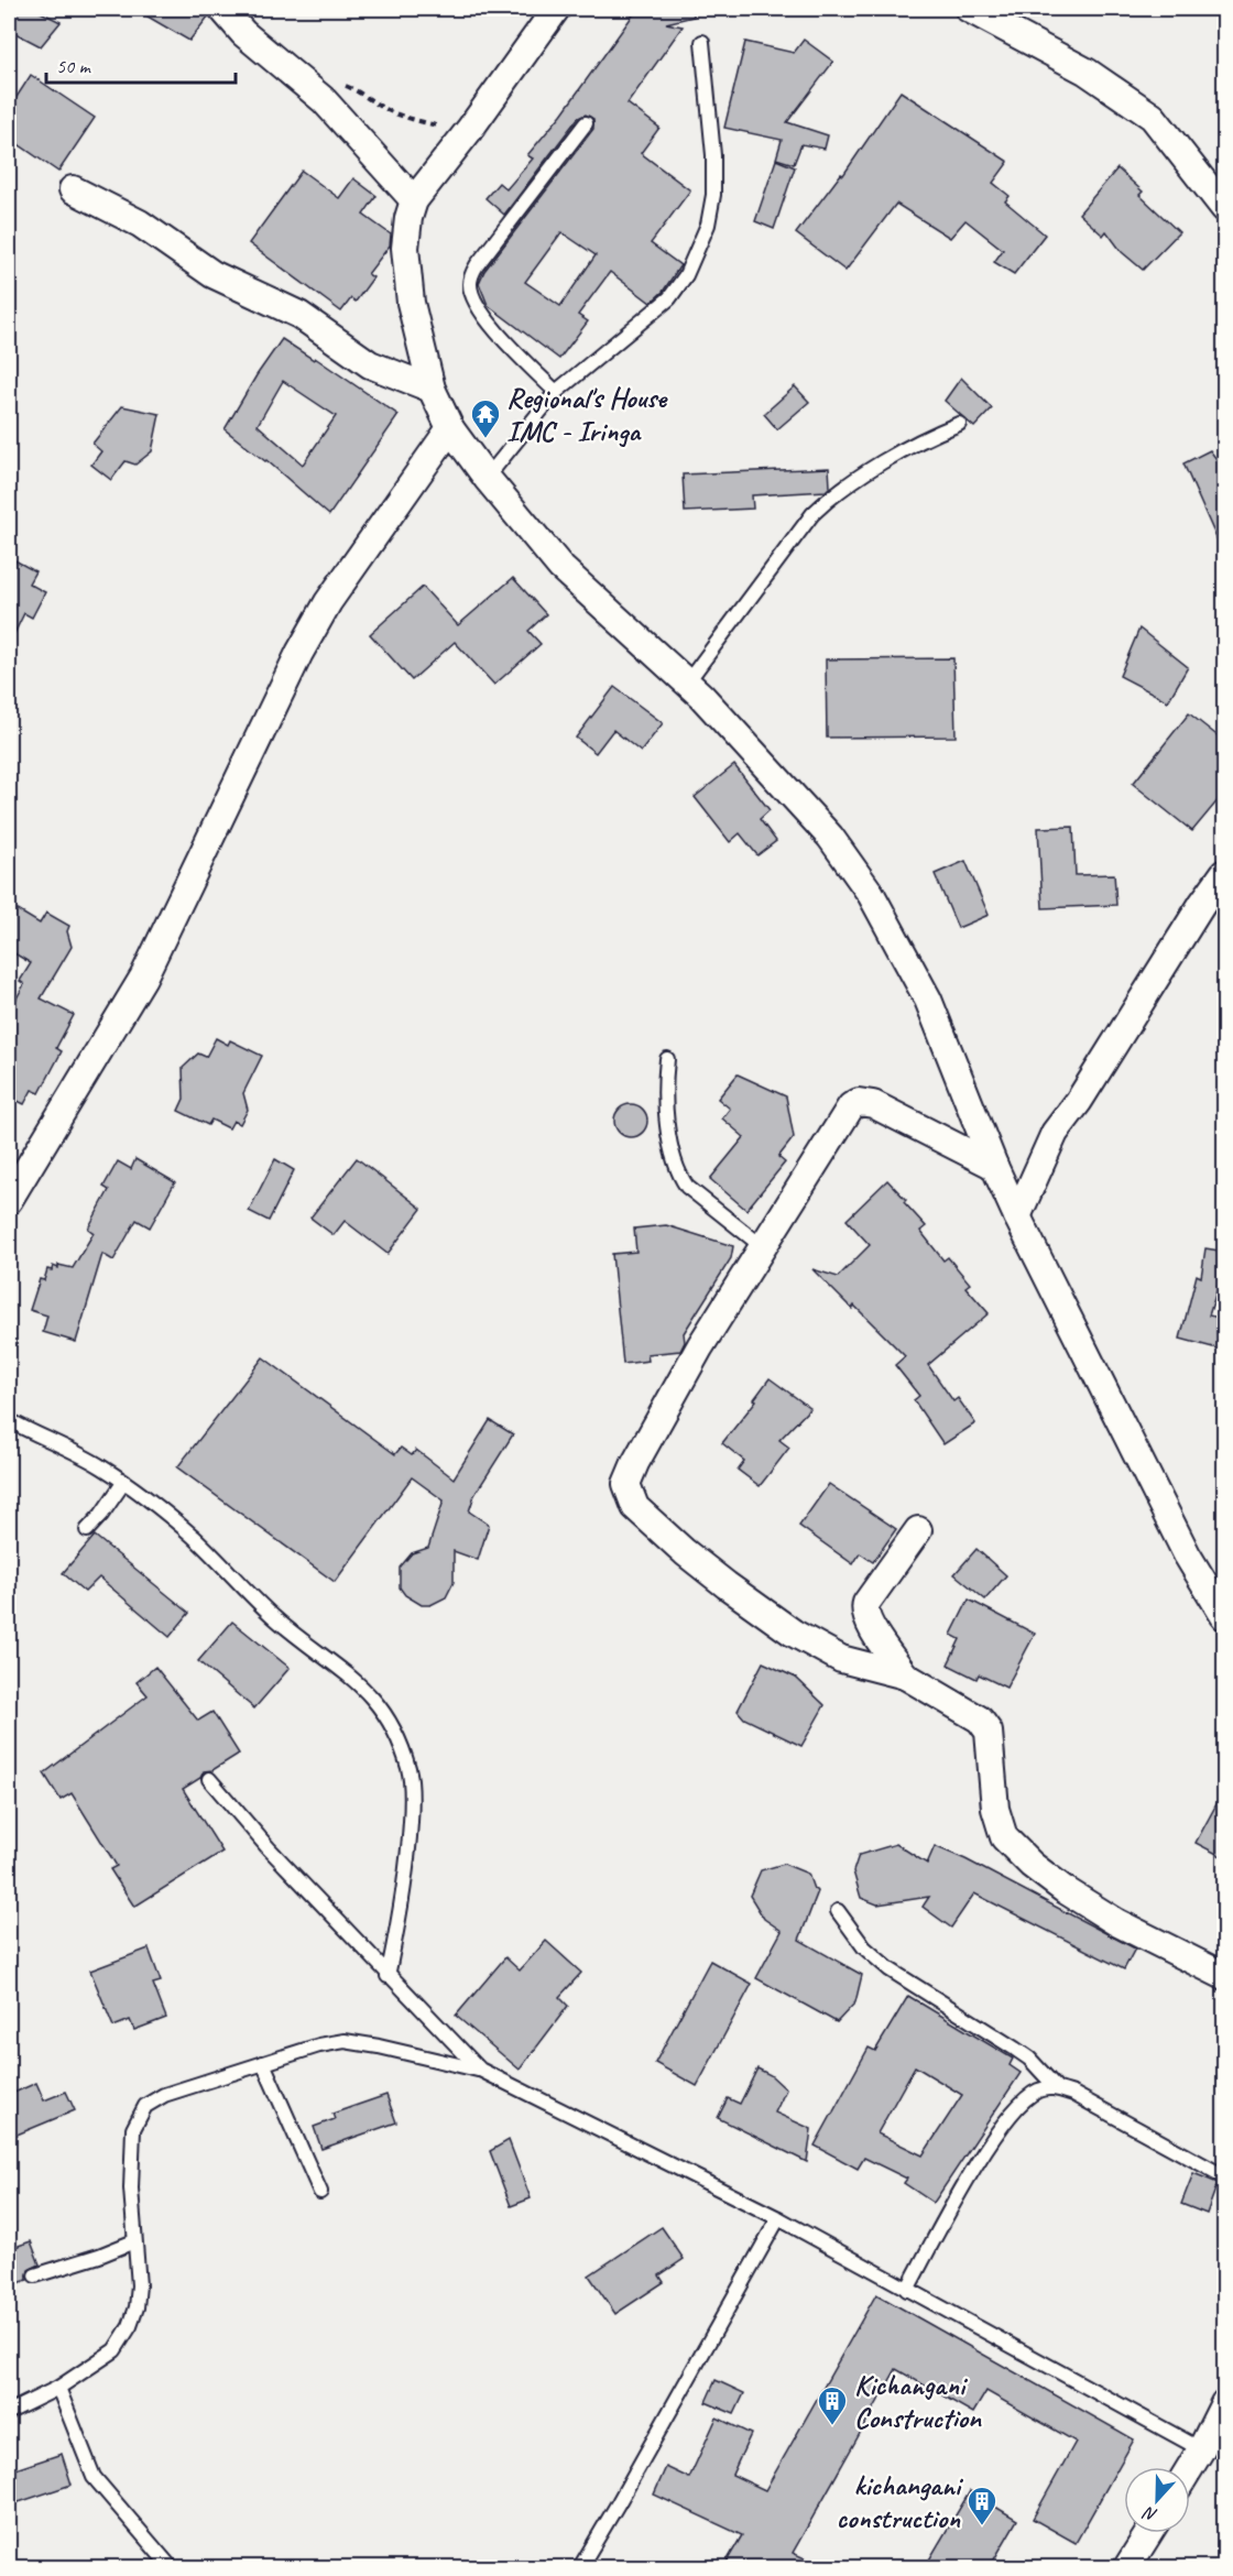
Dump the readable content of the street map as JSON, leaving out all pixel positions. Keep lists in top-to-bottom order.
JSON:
{
  "places": {
    "temple": ["Regional's House IMC - Iringa"],
    "building": ["Kichangani Construction", "kichangani construction"]
  },
  "scale_bar": "50 m",
  "north": "bottom"
}
